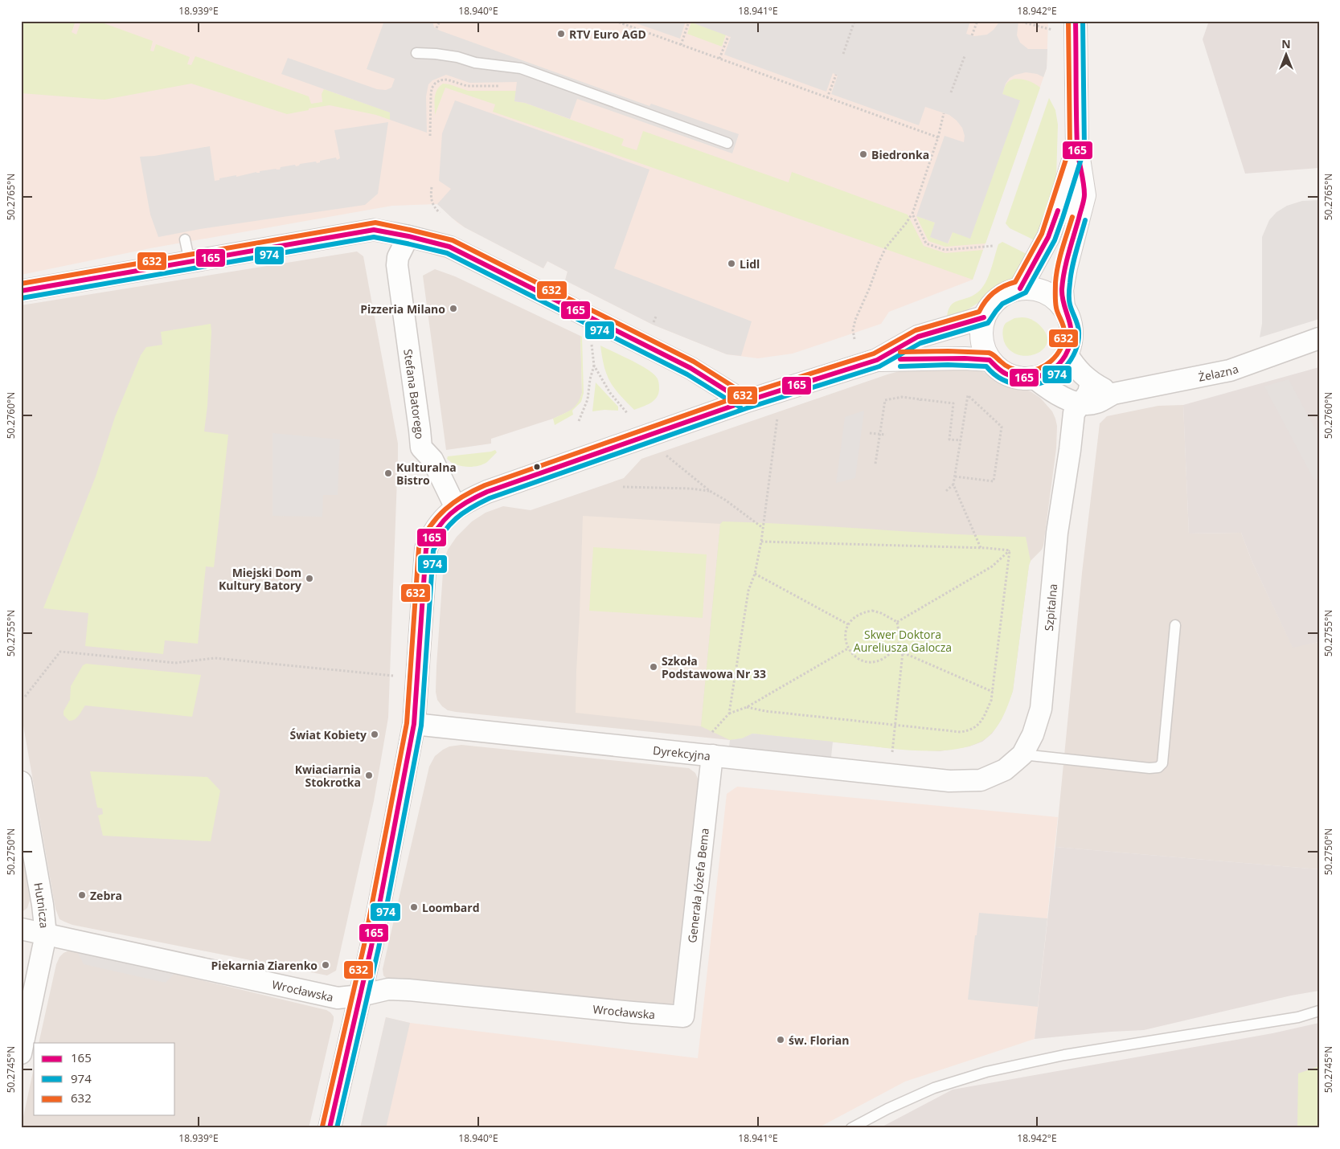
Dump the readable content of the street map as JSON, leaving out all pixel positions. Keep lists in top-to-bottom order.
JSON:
{
  "streets": {
    "street": [
      "Żelazna",
      "Stefana Batorego",
      "Szpitalna",
      "Dyrekcyjna",
      "Generała Józefa Bema",
      "Hutnicza",
      "Wrocławska"
    ]
  },
  "crossings": [
    ["Żelazna", "Szpitalna"],
    ["Szpitalna", "Dyrekcyjna"],
    ["Dyrekcyjna", "Generała Józefa Bema"],
    ["Generała Józefa Bema", "Wrocławska"],
    ["Hutnicza", "Wrocławska"]
  ],
  "parks": ["Skwer Doktora Aureliusza Galocza"],
  "places": [
    "RTV Euro AGD",
    "Biedronka",
    "Lidl",
    "Pizzeria Milano",
    "Kulturalna Bistro",
    "Miejski Dom Kultury Batory",
    "Szkoła Podstawowa Nr 33",
    "Świat Kobiety",
    "Kwiaciarnia Stokrotka",
    "Zebra",
    "Loombard",
    "Piekarnia Ziarenko",
    "św. Florian"
  ],
  "lines": ["transit line 165", "transit line 974", "transit line 632"],
  "legend": ["165", "974", "632"],
  "north": "top",
  "coordinates": [
    "18.939°E",
    "18.940°E",
    "18.941°E",
    "18.942°E",
    "50.2765°N",
    "50.2760°N",
    "50.2755°N",
    "50.2750°N",
    "50.2745°N"
  ]
}
